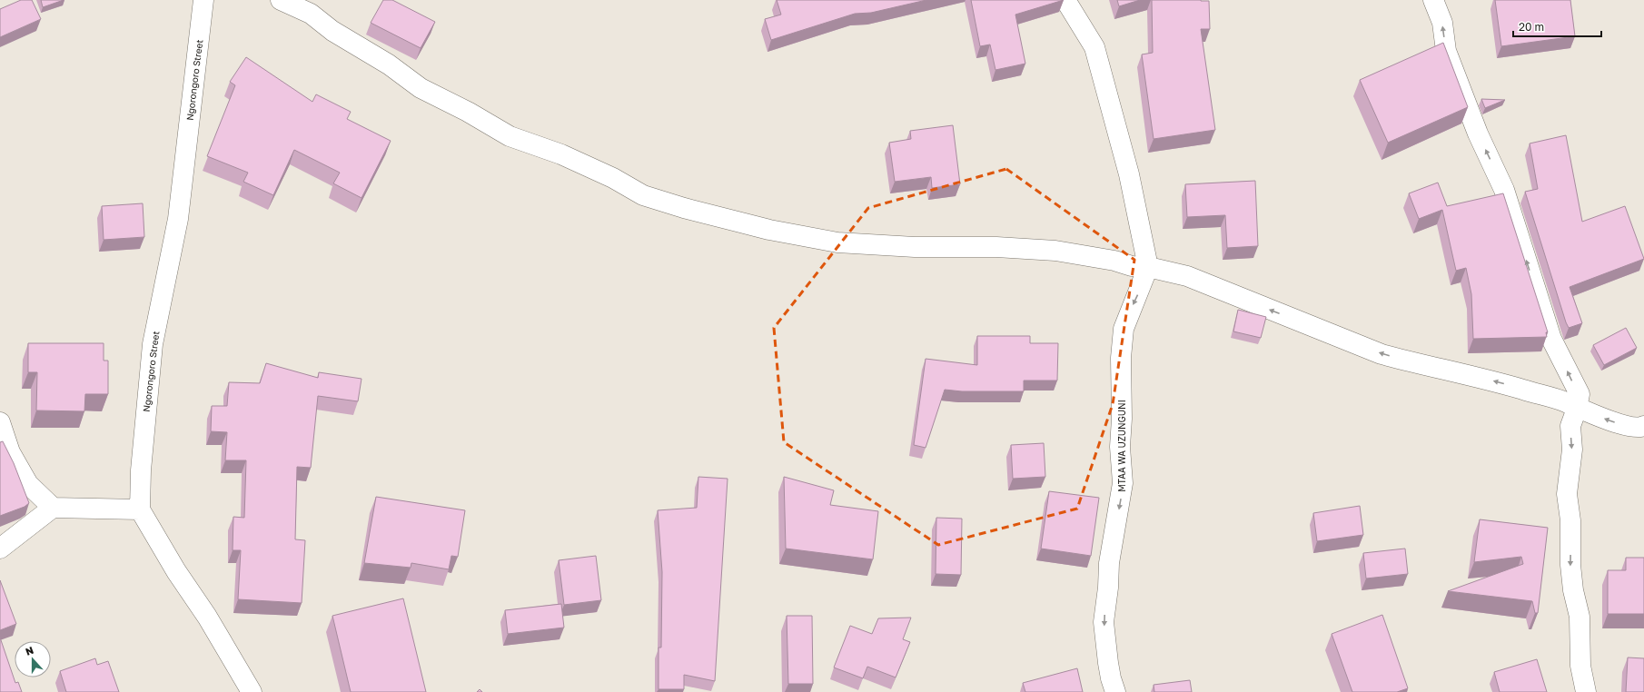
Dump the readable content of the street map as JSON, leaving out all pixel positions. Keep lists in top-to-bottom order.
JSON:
{
  "streets": {
    "street": ["Ngorongoro Street", "MTAA WA UZUNGUNI"]
  },
  "one_way": ["MTAA WA UZUNGUNI"],
  "scale_bar": "20 m",
  "north": "top"
}
